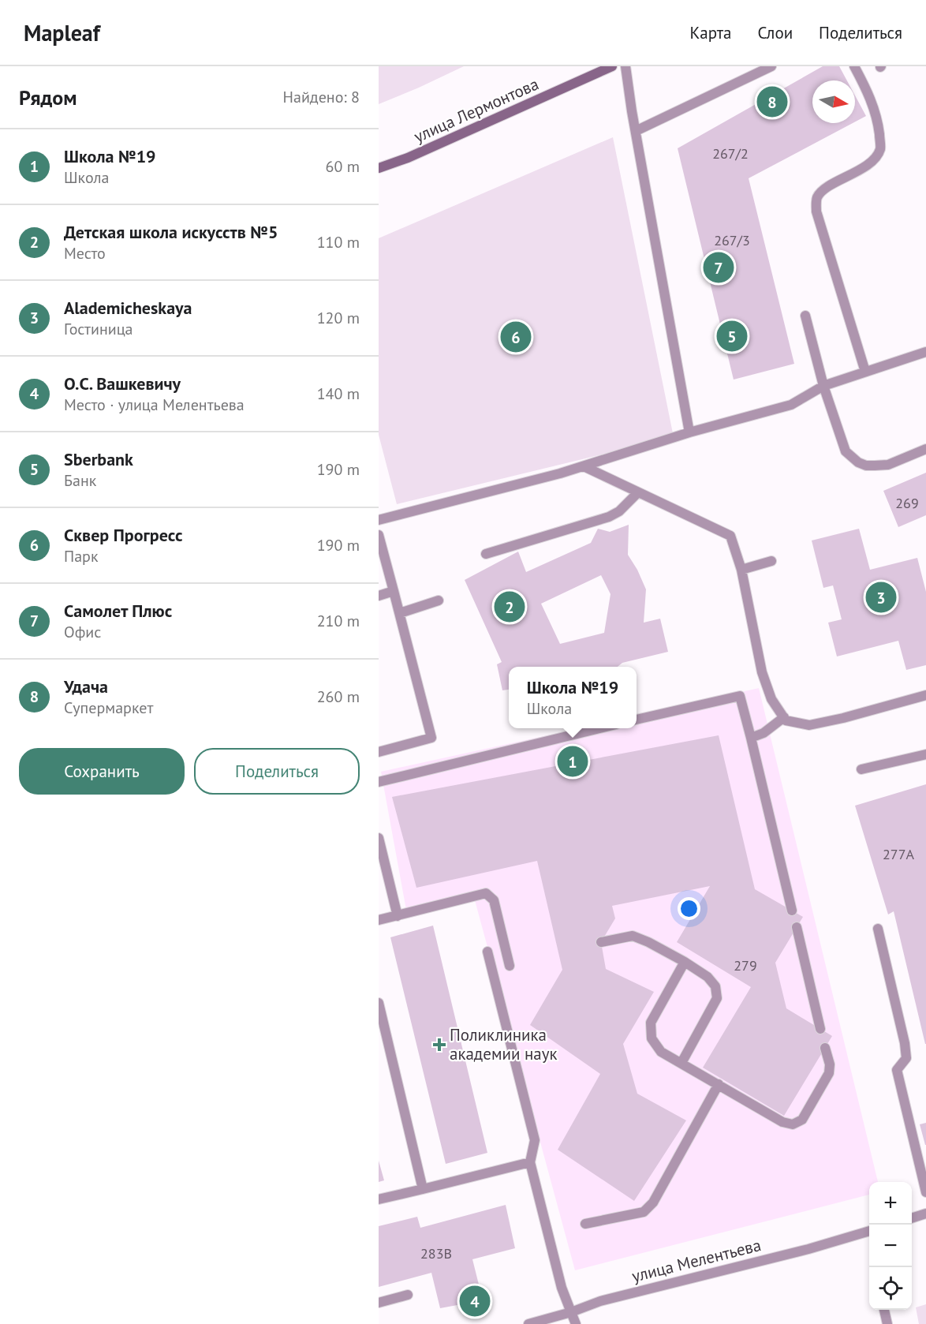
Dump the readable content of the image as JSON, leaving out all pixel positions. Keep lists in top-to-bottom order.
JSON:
{
  "streets": {
    "main road": ["улица Лермонтова"],
    "street": ["улица Мелентьева"]
  },
  "places": {
    "health": ["Поликлиника академии наук"]
  },
  "house_numbers": [
    "267/2",
    "267/3",
    "269",
    "277А",
    "279",
    "283В"
  ],
  "north": "right",
  "page": {
    "header": "Mapleaf",
    "nav": ["Карта", "Слои", "Поделиться"],
    "heading": ["Рядом", "Найдено: 8"],
    "pins": [
      "8",
      "7",
      "5",
      "6",
      "3",
      "2",
      "1",
      "4"
    ],
    "list": [
      {
        "mark": "1",
        "name": "Школа №19",
        "note": "Школа",
        "value": "60 m"
      },
      {
        "mark": "2",
        "name": "Детская школа искусств №5",
        "note": "Место",
        "value": "110 m"
      },
      {
        "mark": "3",
        "name": "Alademicheskaya",
        "note": "Гостиница",
        "value": "120 m"
      },
      {
        "mark": "4",
        "name": "О.С. Вашкевичу",
        "note": "Место · улица Мелентьева",
        "value": "140 m"
      },
      {
        "mark": "5",
        "name": "Sberbank",
        "note": "Банк",
        "value": "190 m"
      },
      {
        "mark": "6",
        "name": "Сквер Прогресс",
        "note": "Парк",
        "value": "190 m"
      },
      {
        "mark": "7",
        "name": "Самолет Плюс",
        "note": "Офис",
        "value": "210 m"
      },
      {
        "mark": "8",
        "name": "Удача",
        "note": "Супермаркет",
        "value": "260 m"
      }
    ],
    "popup": ["Школа №19", "Школа"],
    "buttons": ["Сохранить", "Поделиться"],
    "map_buttons": ["+", "−"]
  }
}
